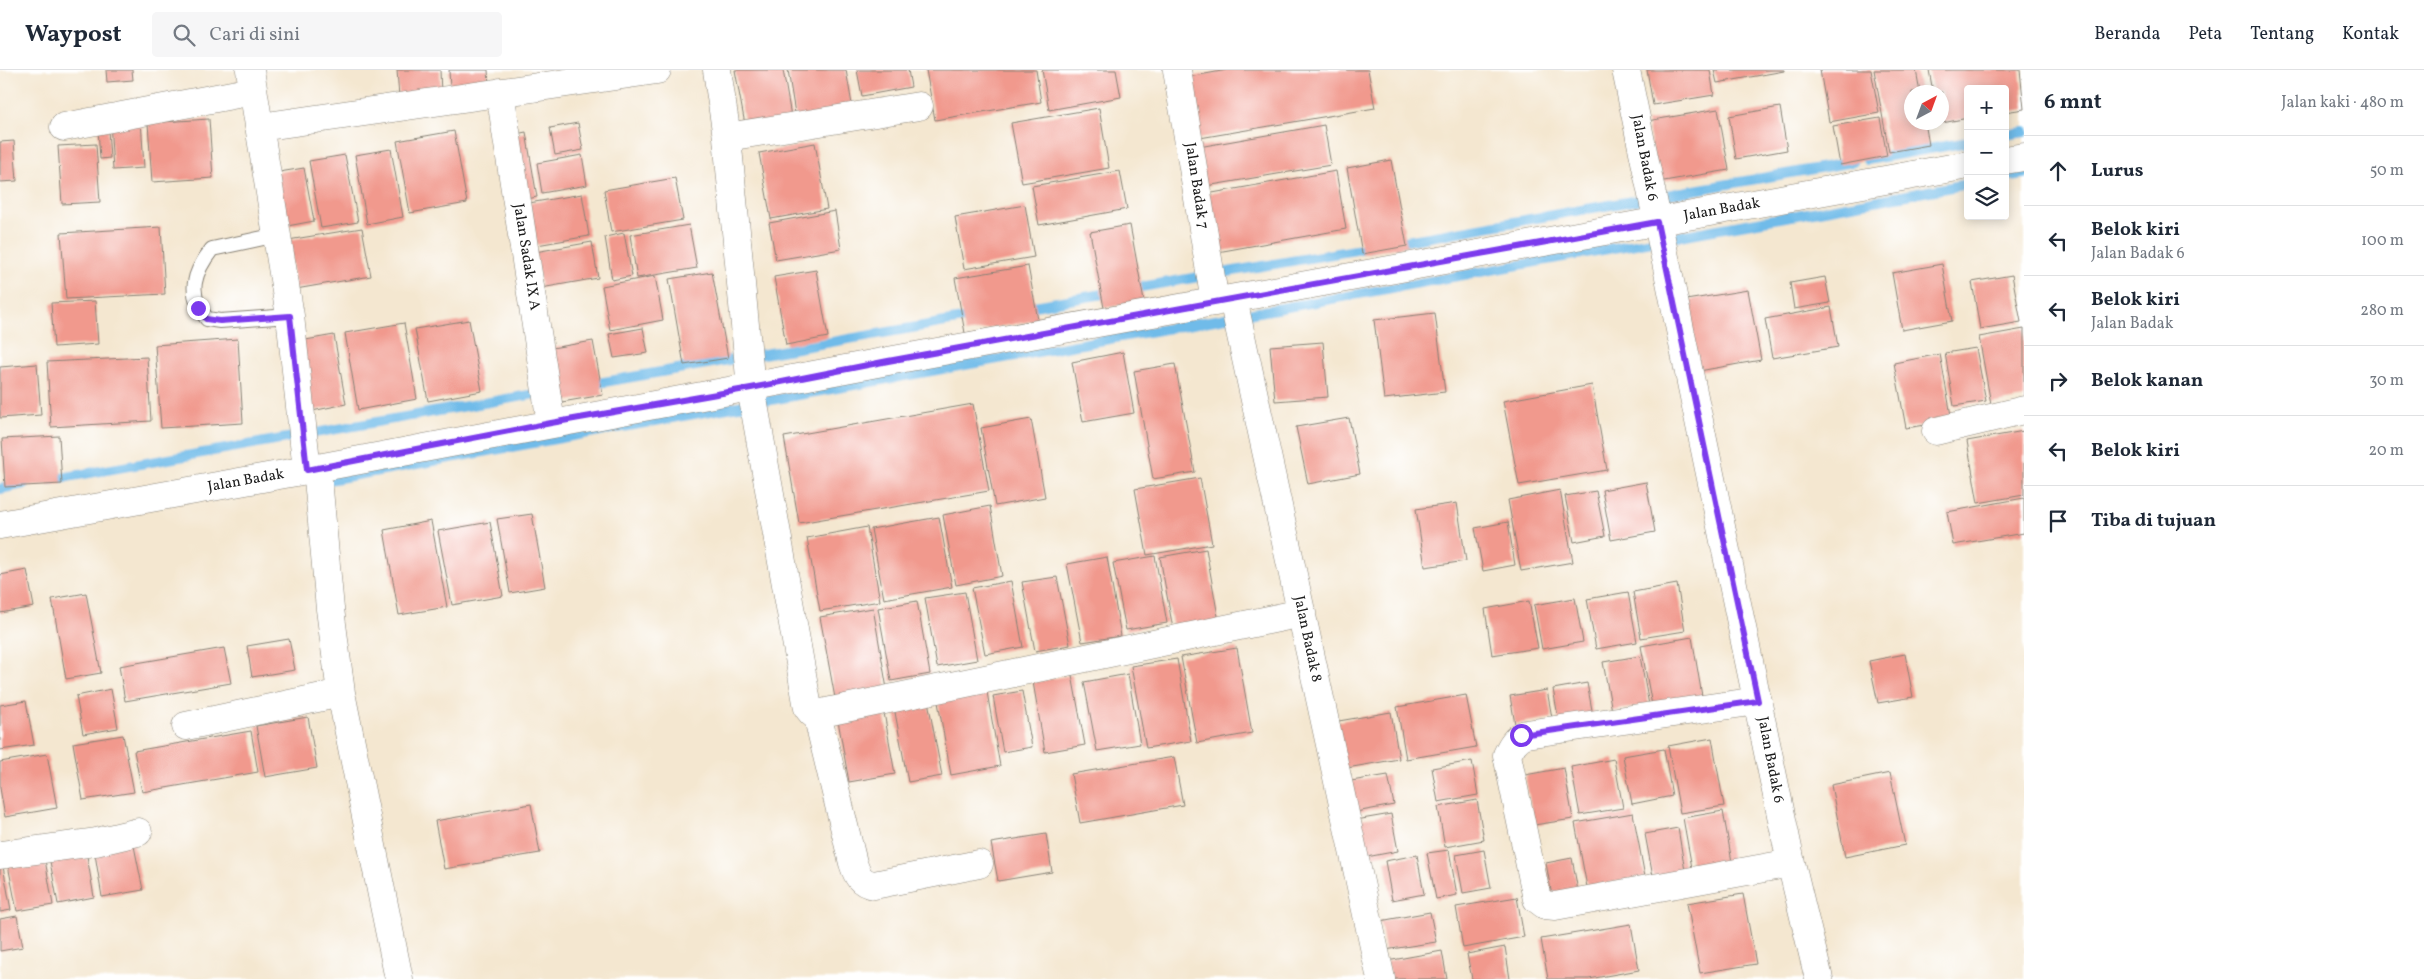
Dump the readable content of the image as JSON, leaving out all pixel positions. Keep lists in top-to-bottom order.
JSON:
{
  "streets": {
    "street": [
      "Jalan Badak 6",
      "Jalan Badak 7",
      "Jalan Badak",
      "Jalan Sadak IX A",
      "Jalan Badak 8"
    ]
  },
  "crossings": [
    ["Jalan Badak 6", "Jalan Badak"],
    ["Jalan Badak 7", "Jalan Badak"],
    ["Jalan Badak 7", "Jalan Badak 8"],
    ["Jalan Badak", "Jalan Sadak IX A"],
    ["Jalan Badak", "Jalan Badak 8"]
  ],
  "north": "top right",
  "page": {
    "header": "Waypost",
    "search": "Cari di sini",
    "nav": [
      "Beranda",
      "Peta",
      "Tentang",
      "Kontak"
    ],
    "heading": ["6 mnt", "Jalan kaki · 480 m"],
    "map_buttons": ["+", "−"],
    "list": [
      ["Lurus", "50 m"],
      ["Belok kiri", "Jalan Badak 6", "100 m"],
      ["Belok kiri", "Jalan Badak", "280 m"],
      ["Belok kanan", "30 m"],
      ["Belok kiri", "20 m"],
      "Tiba di tujuan"
    ]
  }
}
